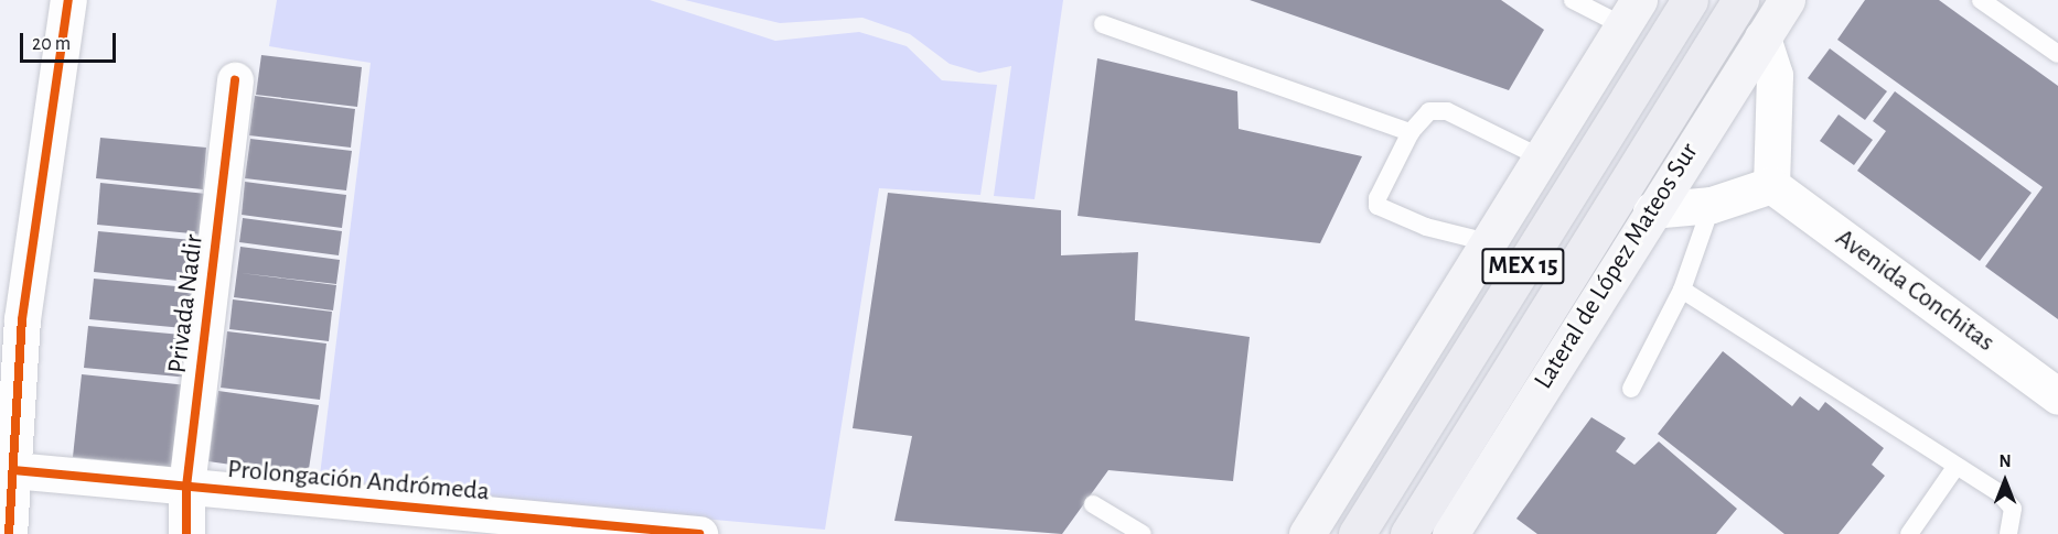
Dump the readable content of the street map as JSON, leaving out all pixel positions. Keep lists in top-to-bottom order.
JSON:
{
  "streets": {
    "main road": ["MEX 15", "Lateral de López Mateos Sur"],
    "street": ["Avenida Conchitas", "Privada Nadir", "Prolongación Andrómeda"]
  },
  "crossings": [
    ["Privada Nadir", "Prolongación Andrómeda"]
  ],
  "scale_bar": "20 m",
  "north": "top"
}
